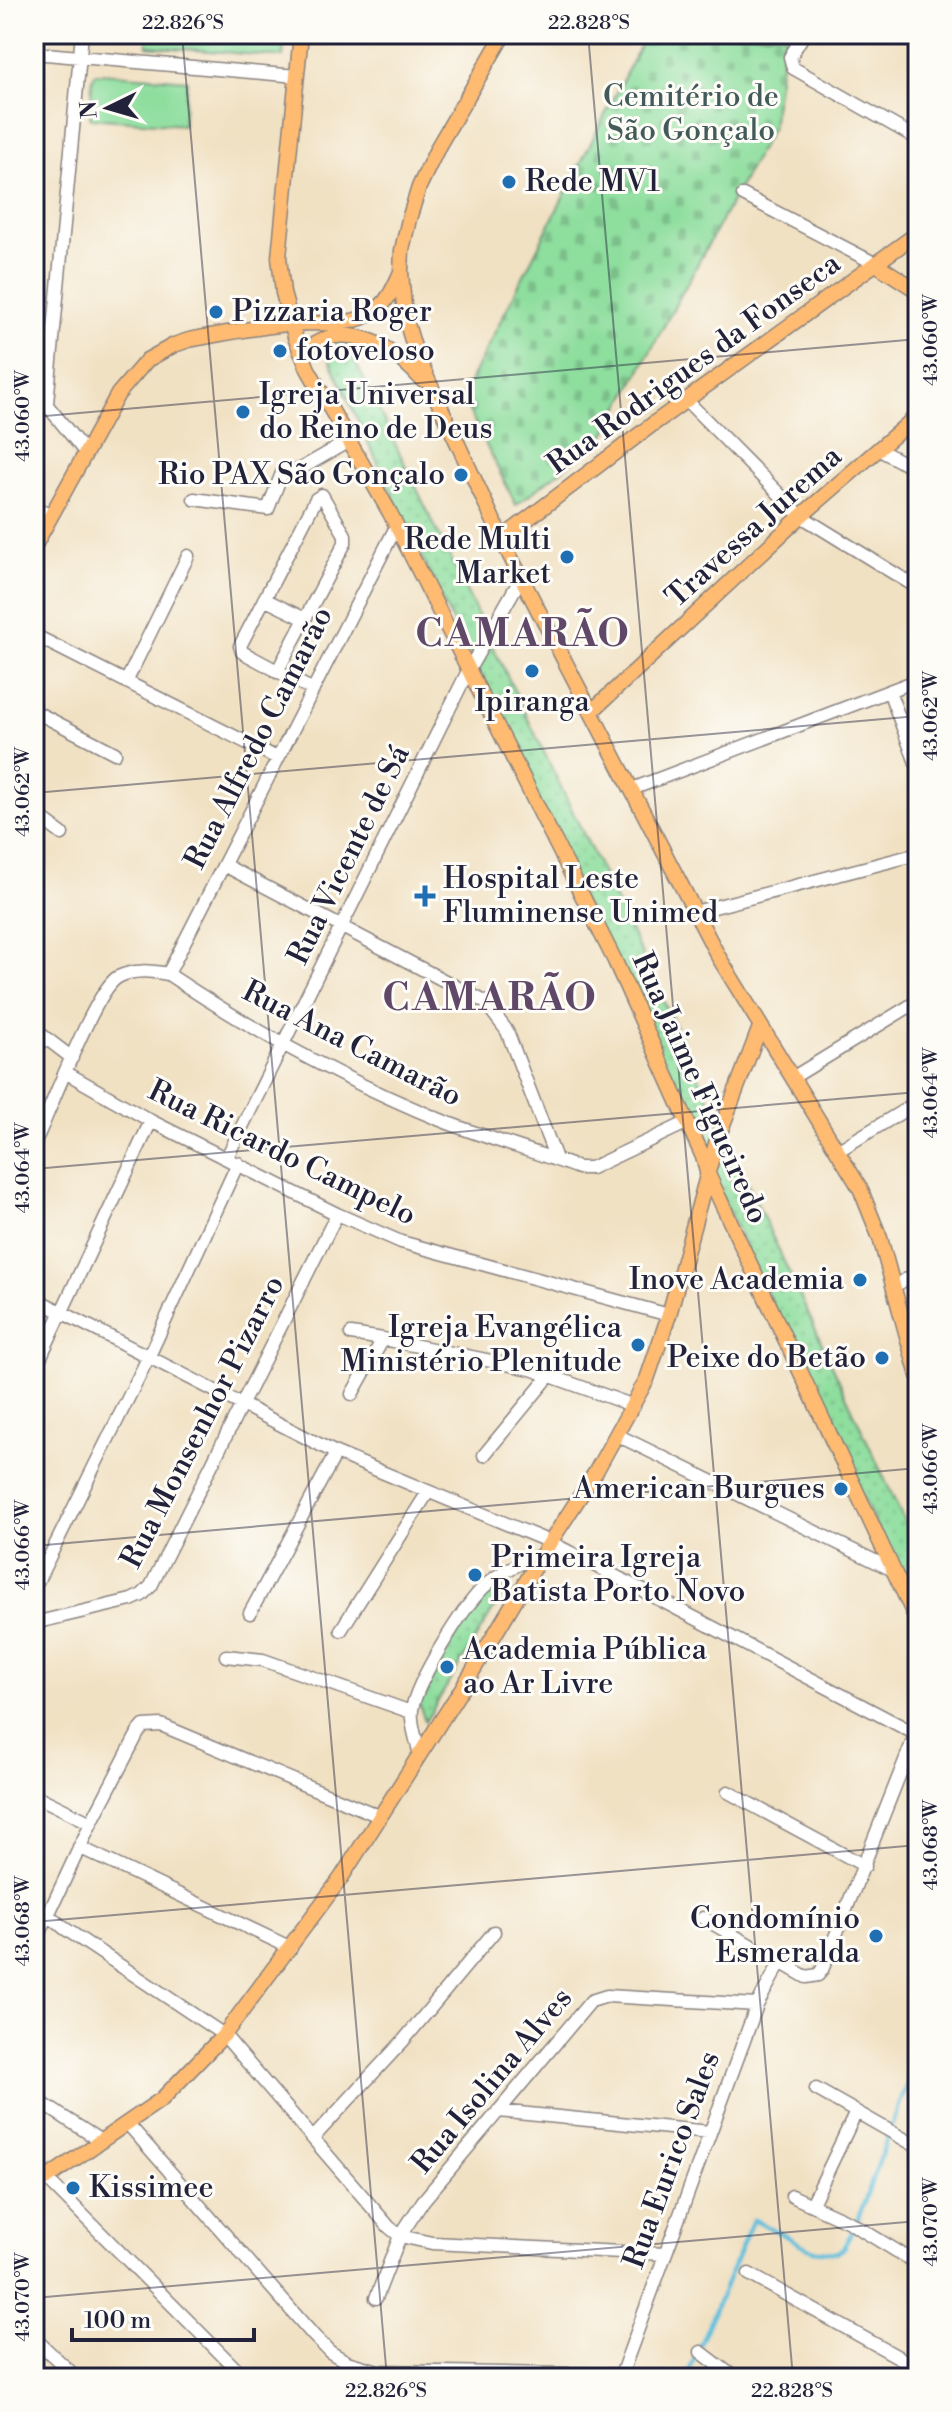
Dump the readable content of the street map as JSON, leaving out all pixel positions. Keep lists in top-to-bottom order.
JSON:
{
  "streets": {
    "main road": ["Rua Rodrigues da Fonseca", "Travessa Jurema", "Rua Jaime Figueiredo"],
    "street": [
      "Rua Alfredo Camarão",
      "Rua Vicente de Sá",
      "Rua Ana Camarão",
      "Rua Ricardo Campelo",
      "Rua Monsenhor Pizarro",
      "Rua Isolina Alves",
      "Rua Eurico Sales"
    ]
  },
  "crossings": [
    ["Rua Alfredo Camarão", "Rua Ana Camarão"],
    ["Rua Alfredo Camarão", "Rua Jaime Figueiredo"],
    ["Rua Vicente de Sá", "Rua Ana Camarão"],
    ["Rua Vicente de Sá", "Rua Jaime Figueiredo"],
    ["Rua Vicente de Sá", "Rua Ricardo Campelo"],
    ["Rua Ana Camarão", "Rua Jaime Figueiredo"],
    ["Rua Ricardo Campelo", "Rua Monsenhor Pizarro"],
    ["Rua Isolina Alves", "Rua Eurico Sales"]
  ],
  "districts": ["CAMARÃO", "CAMARÃO"],
  "parks": ["Cemitério de São Gonçalo"],
  "places": {
    "other": [
      "Rede MV1",
      "Pizzaria Roger",
      "fotoveloso",
      "Igreja Universal do Reino de Deus",
      "Rio PAX São Gonçalo",
      "Rede Multi Market",
      "Ipiranga",
      "Inove Academia",
      "Igreja Evangélica Ministério Plenitude",
      "Peixe do Betão",
      "American Burgues",
      "Primeira Igreja Batista Porto Novo",
      "Academia Pública ao Ar Livre",
      "Condomínio Esmeralda",
      "Kissimee"
    ],
    "health": ["Hospital Leste Fluminense Unimed"]
  },
  "scale_bar": "100 m",
  "north": "left",
  "coordinates": [
    "22.826°S",
    "22.828°S",
    "43.060°W",
    "43.062°W",
    "43.064°W",
    "43.066°W",
    "43.068°W",
    "43.070°W"
  ]
}
